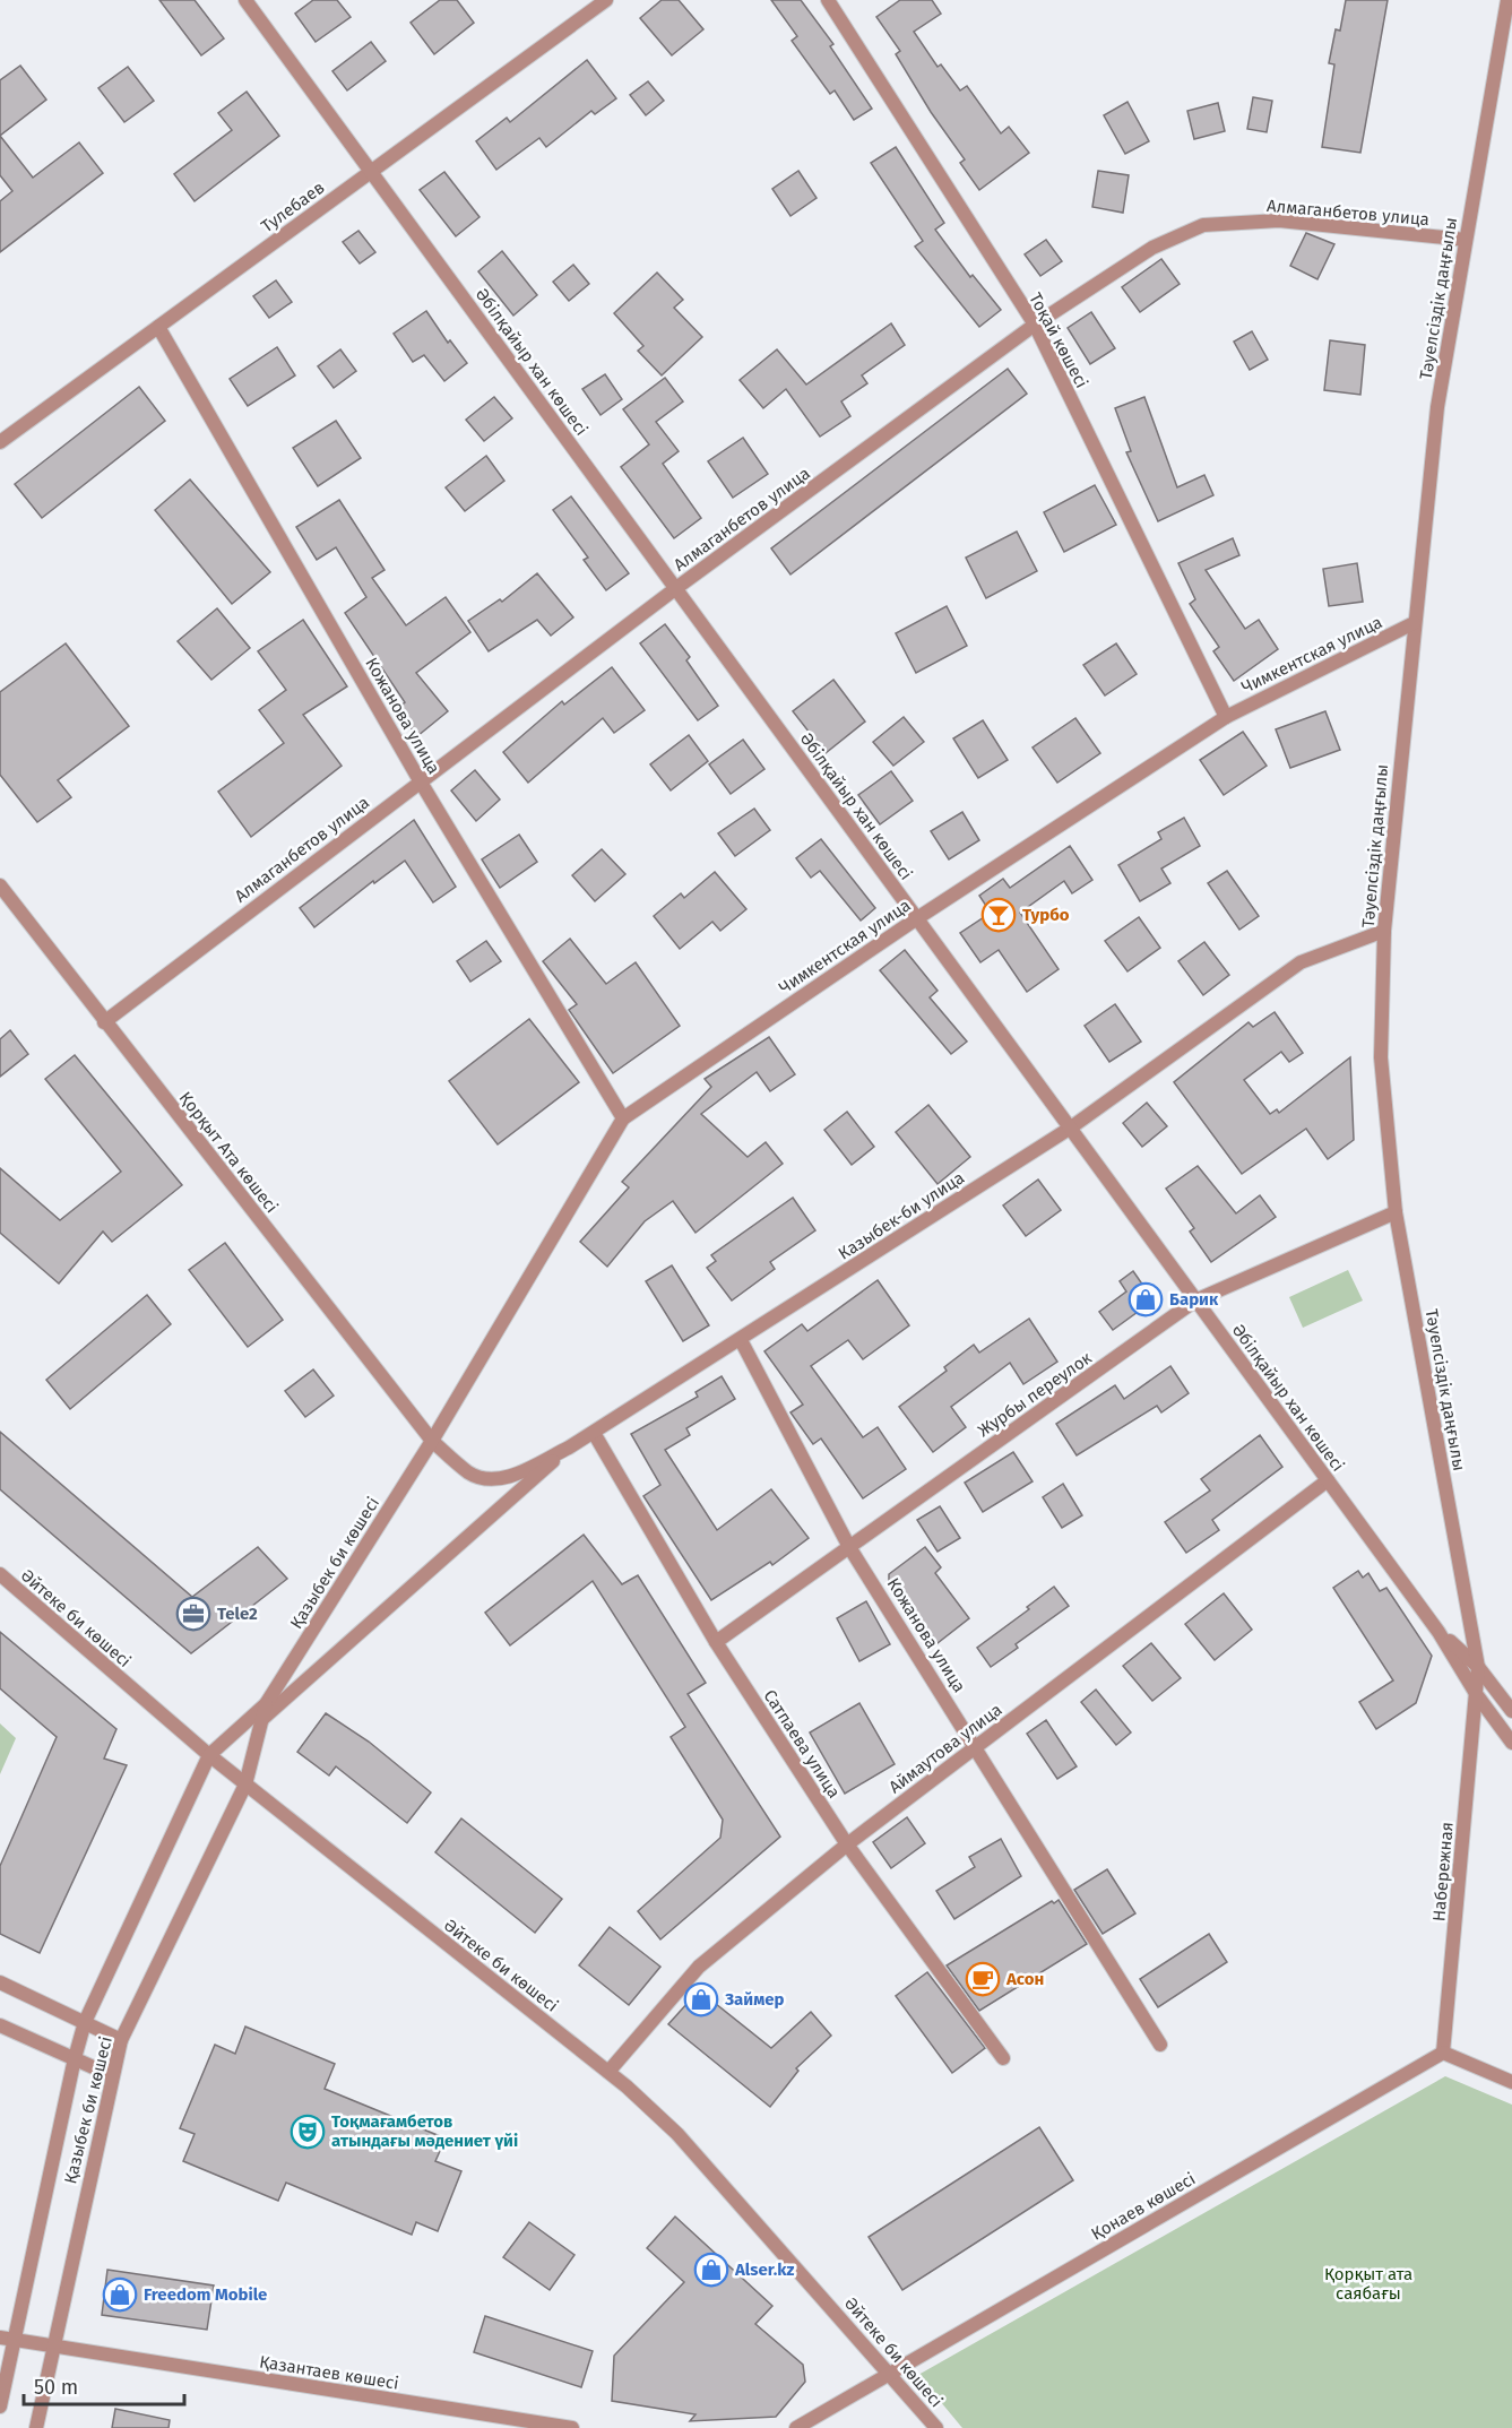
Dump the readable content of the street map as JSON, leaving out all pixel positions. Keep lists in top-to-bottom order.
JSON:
{
  "streets": {
    "street": [
      "Тулебаев",
      "Алмаганбетов улица",
      "Тәуелсіздік даңғылы",
      "Тоқай көшесі",
      "Әбілқайыр хан көшесі",
      "Чимкентская улица",
      "Кожанова улица",
      "Қорқыт Ата көшесі",
      "Казыбек-би улица",
      "Журбы переулок",
      "Қазыбек би көшесі",
      "Әйтеке би көшесі",
      "Сатпаева улица",
      "Аймаутова улица",
      "Набережная",
      "Қонаев көшесі",
      "Қазантаев көшесі"
    ]
  },
  "crossings": [
    ["Тулебаев", "Әбілқайыр хан көшесі"],
    ["Тулебаев", "Кожанова улица"],
    ["Алмаганбетов улица", "Тәуелсіздік даңғылы"],
    ["Алмаганбетов улица", "Тоқай көшесі"],
    ["Алмаганбетов улица", "Әбілқайыр хан көшесі"],
    ["Алмаганбетов улица", "Кожанова улица"],
    ["Алмаганбетов улица", "Қорқыт Ата көшесі"],
    ["Тәуелсіздік даңғылы", "Чимкентская улица"],
    ["Тәуелсіздік даңғылы", "Казыбек-би улица"],
    ["Тәуелсіздік даңғылы", "Журбы переулок"],
    ["Тәуелсіздік даңғылы", "Набережная"],
    ["Тоқай көшесі", "Чимкентская улица"],
    ["Әбілқайыр хан көшесі", "Чимкентская улица"],
    ["Әбілқайыр хан көшесі", "Казыбек-би улица"],
    ["Әбілқайыр хан көшесі", "Журбы переулок"],
    ["Әбілқайыр хан көшесі", "Аймаутова улица"],
    ["Чимкентская улица", "Кожанова улица"],
    ["Чимкентская улица", "Қорқыт Ата көшесі"],
    ["Чимкентская улица", "Казыбек-би улица"],
    ["Чимкентская улица", "Қазыбек би көшесі"],
    ["Кожанова улица", "Казыбек-би улица"],
    ["Кожанова улица", "Журбы переулок"],
    ["Кожанова улица", "Аймаутова улица"],
    ["Қорқыт Ата көшесі", "Казыбек-би улица"],
    ["Қорқыт Ата көшесі", "Қазыбек би көшесі"],
    ["Казыбек-би улица", "Қазыбек би көшесі"],
    ["Казыбек-би улица", "Сатпаева улица"],
    ["Журбы переулок", "Сатпаева улица"],
    ["Қазыбек би көшесі", "Әйтеке би көшесі"],
    ["Қазыбек би көшесі", "Қазантаев көшесі"],
    ["Әйтеке би көшесі", "Аймаутова улица"],
    ["Әйтеке би көшесі", "Қонаев көшесі"],
    ["Сатпаева улица", "Аймаутова улица"],
    ["Набережная", "Қонаев көшесі"]
  ],
  "parks": ["Қорқыт ата саябағы"],
  "places": {
    "bar": ["Турбо"],
    "shop": [
      "Барик",
      "Займер",
      "Alser.kz",
      "Freedom Mobile"
    ],
    "office": ["Tele2"],
    "cafe": ["Асон"],
    "theatre": ["Тоқмағамбетов атындағы мәдениет үйі"]
  },
  "scale_bar": "50 m"
}
